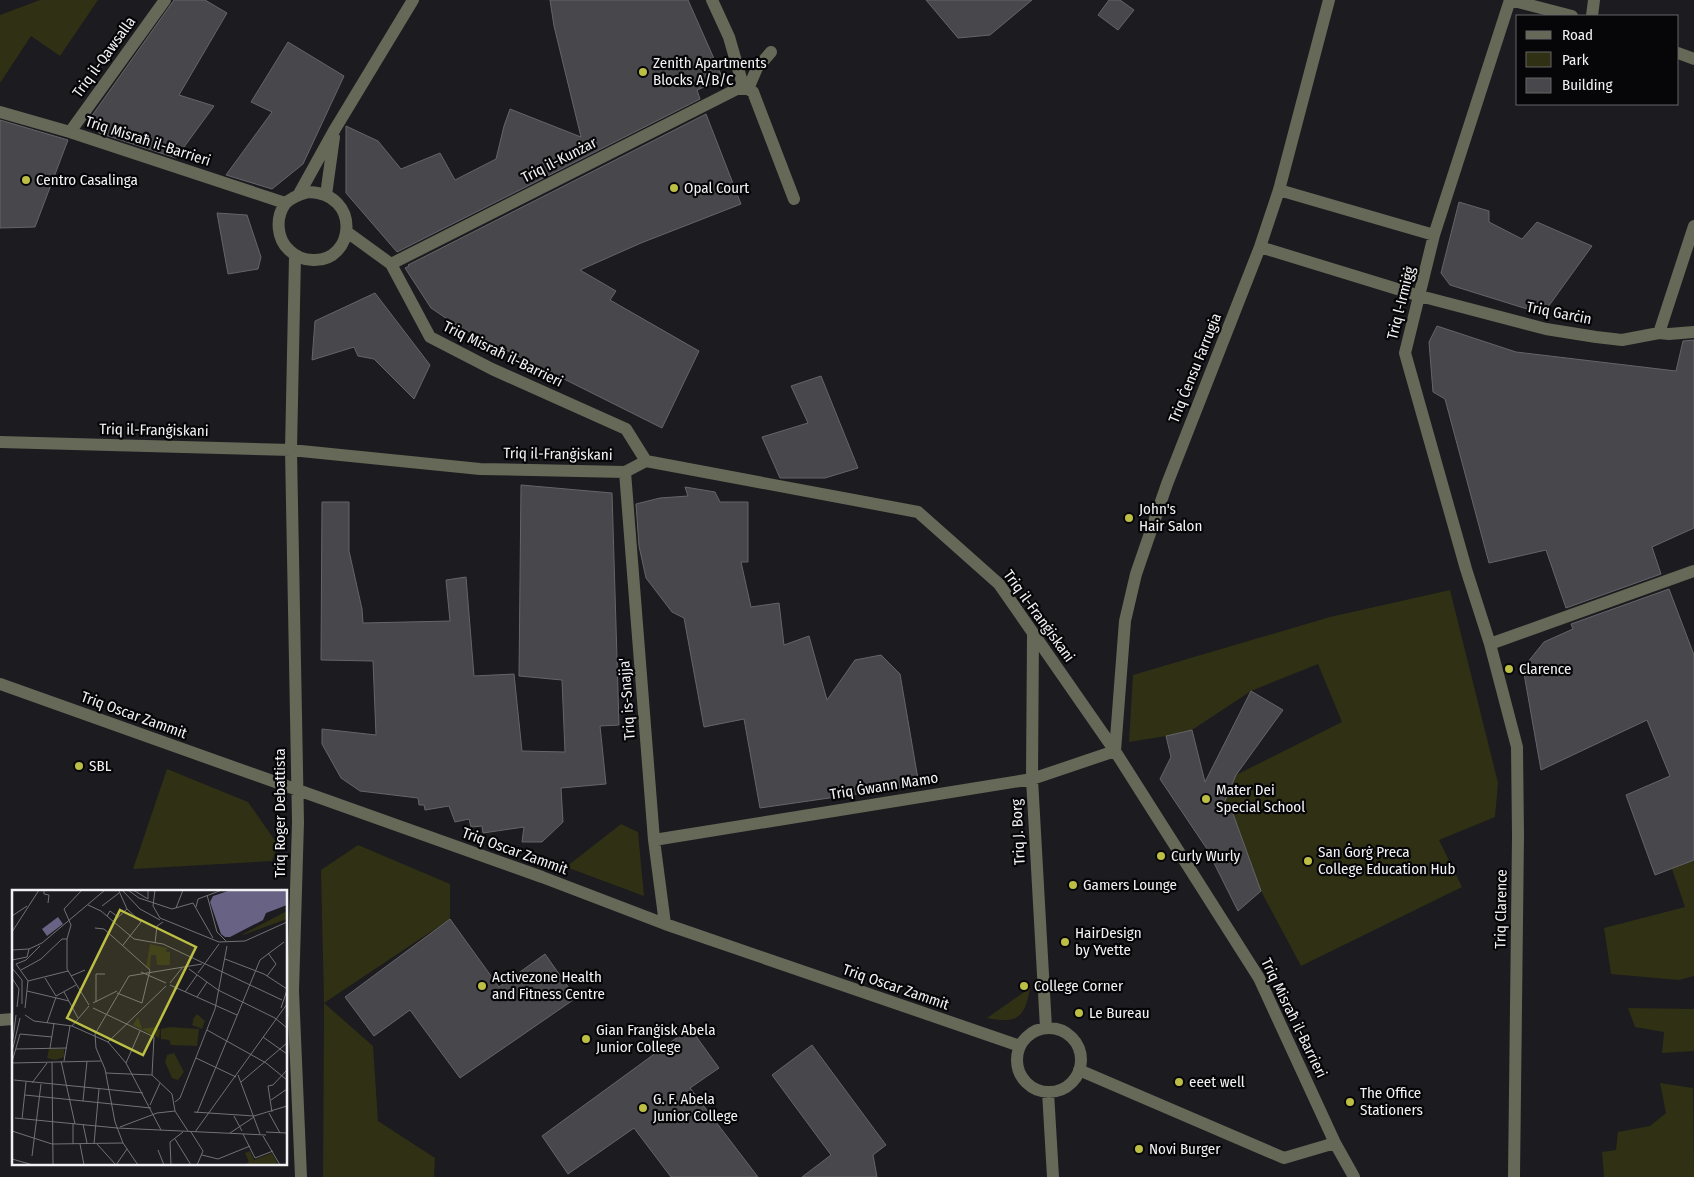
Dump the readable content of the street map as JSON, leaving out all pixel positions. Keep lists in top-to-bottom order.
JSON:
{
  "streets": {
    "street": [
      "Triq il-Qawsalla",
      "Triq Misraħ il-Barrieri",
      "Triq il-Kunżar",
      "Triq l-Irmiġġ",
      "Triq Garċin",
      "Triq Ċensu Farrugia",
      "Triq il-Franġiskani",
      "Triq is-Snajja'",
      "Triq Oscar Zammit",
      "Triq Ġwann Mamo",
      "Triq Roger Debattista",
      "Triq J. Borg",
      "Triq Clarence"
    ]
  },
  "crossings": [
    ["Triq il-Qawsalla", "Triq Misraħ il-Barrieri"],
    ["Triq Misraħ il-Barrieri", "Triq il-Kunżar"],
    ["Triq Misraħ il-Barrieri", "Triq Ċensu Farrugia"],
    ["Triq Misraħ il-Barrieri", "Triq il-Franġiskani"],
    ["Triq Misraħ il-Barrieri", "Triq Ġwann Mamo"],
    ["Triq l-Irmiġġ", "Triq Garċin"],
    ["Triq l-Irmiġġ", "Triq Clarence"],
    ["Triq Garċin", "Triq Ċensu Farrugia"],
    ["Triq Ċensu Farrugia", "Triq il-Franġiskani"],
    ["Triq Ċensu Farrugia", "Triq Ġwann Mamo"],
    ["Triq il-Franġiskani", "Triq is-Snajja'"],
    ["Triq il-Franġiskani", "Triq Ġwann Mamo"],
    ["Triq il-Franġiskani", "Triq Roger Debattista"],
    ["Triq il-Franġiskani", "Triq J. Borg"],
    ["Triq is-Snajja'", "Triq Oscar Zammit"],
    ["Triq is-Snajja'", "Triq Ġwann Mamo"],
    ["Triq Oscar Zammit", "Triq Roger Debattista"],
    ["Triq Oscar Zammit", "Triq J. Borg"],
    ["Triq Ġwann Mamo", "Triq J. Borg"]
  ],
  "places": [
    "Zenith Apartments Blocks A/B/C",
    "Centro Casalinga",
    "Opal Court",
    "John's Hair Salon",
    "Clarence",
    "SBL",
    "Mater Dei Special School",
    "Curly Wurly",
    "San Ġorġ Preca College Education Hub",
    "Gamers Lounge",
    "HairDesign by Yvette",
    "Activezone Health and Fitness Centre",
    "College Corner",
    "Le Bureau",
    "Gian Franġisk Abela Junior College",
    "eeet well",
    "The Office Stationers",
    "G. F. Abela Junior College",
    "Novi Burger"
  ],
  "legend": ["Road", "Park", "Building"]
}
